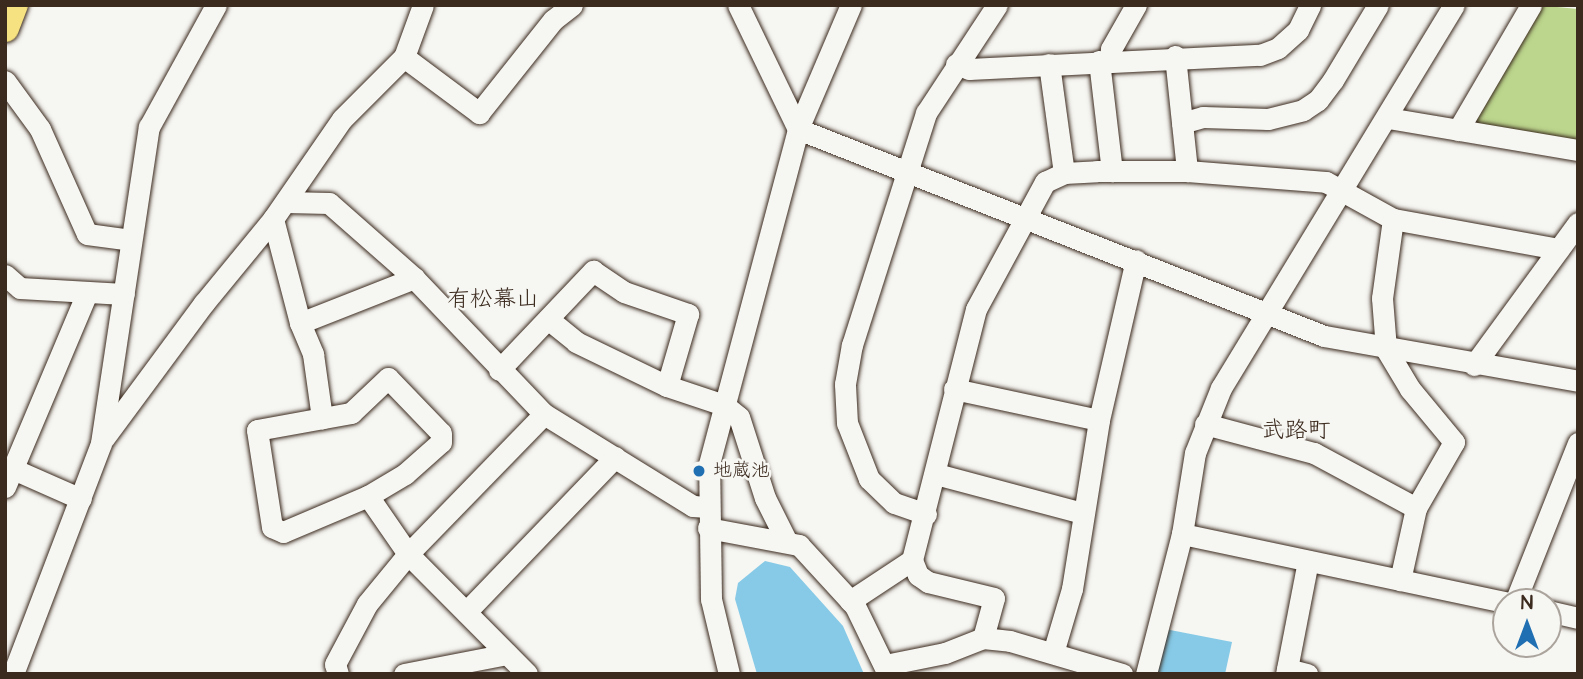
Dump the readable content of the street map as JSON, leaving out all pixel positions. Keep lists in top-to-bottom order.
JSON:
{
  "districts": ["有松幕山", "武路町"],
  "places": ["地蔵池"],
  "north": "top"
}
